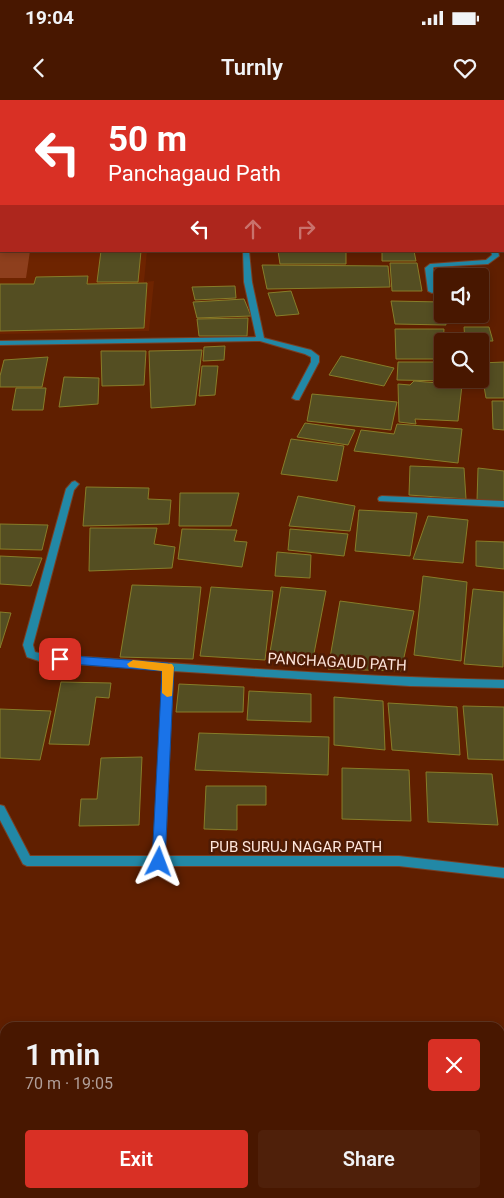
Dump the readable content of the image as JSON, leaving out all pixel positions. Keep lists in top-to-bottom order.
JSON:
{
  "streets": {
    "street": ["PANCHAGAUD PATH", "PUB SURUJ NAGAR PATH"]
  },
  "page": {
    "status": "19:04",
    "header": "Turnly",
    "turn": ["50 m", "Panchagaud Path"],
    "heading": ["1 min", "70 m · 19:05"],
    "buttons": ["Exit", "Share"]
  }
}
